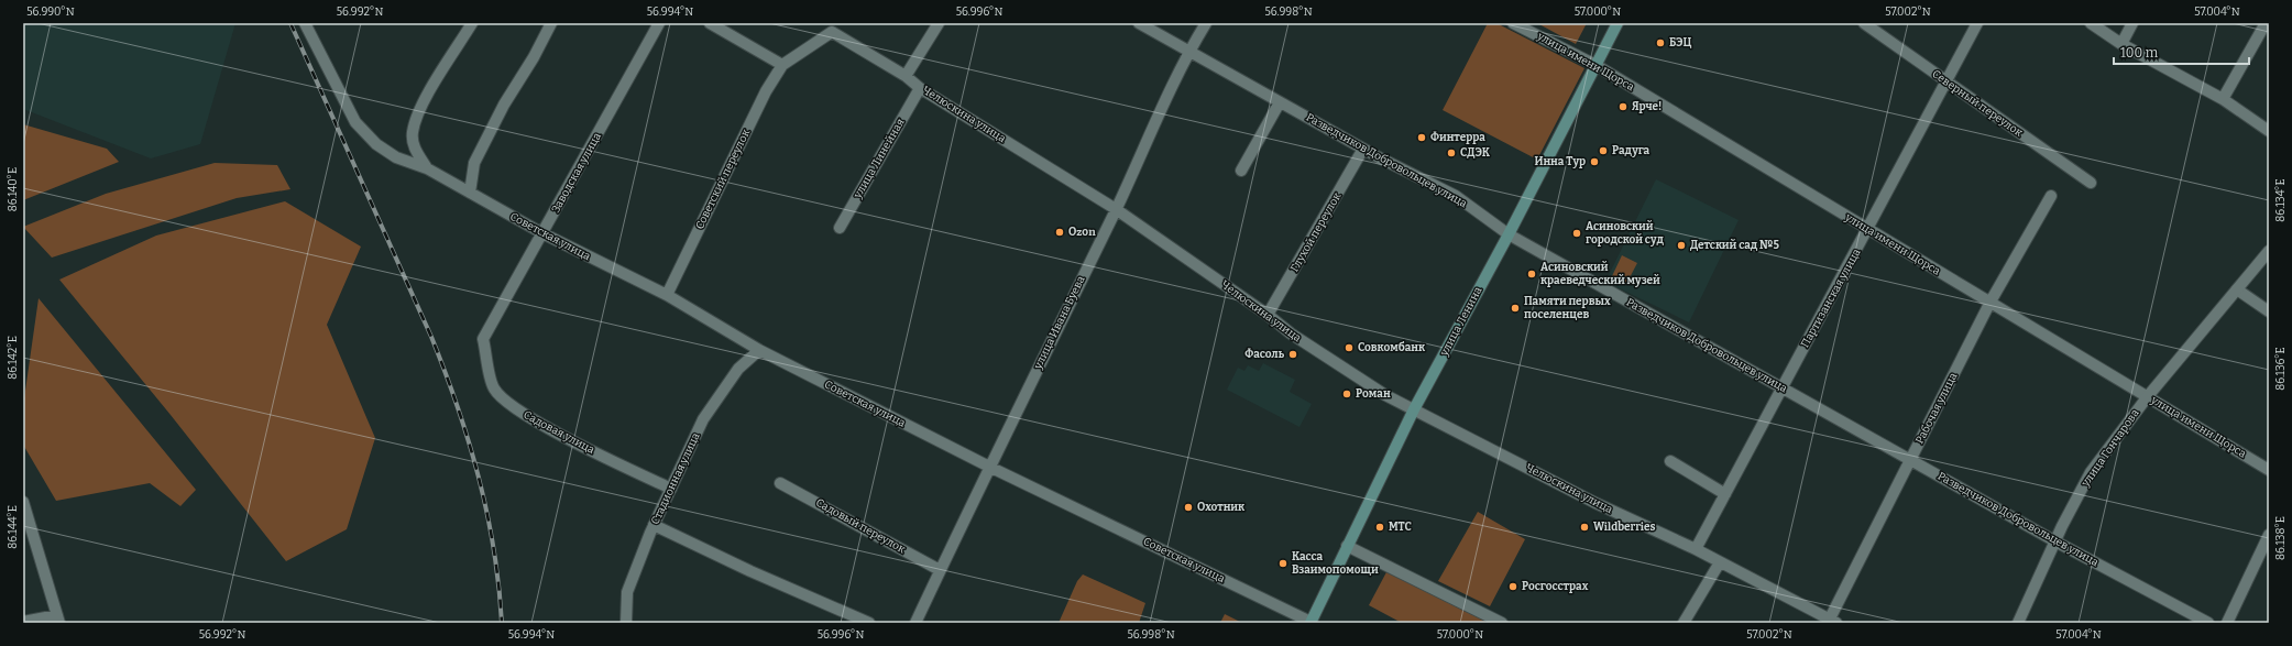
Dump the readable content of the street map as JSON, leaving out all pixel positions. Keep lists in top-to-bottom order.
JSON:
{
  "streets": {
    "main road": ["улица Ленина"],
    "street": [
      "улица имени Щорса",
      "Северный переулок",
      "Челюскина улица",
      "улица Линейная",
      "Разведчиков Добровольцев улица",
      "Заводская улица",
      "Советский переулок",
      "Глухой переулок",
      "Советская улица",
      "Партизанская улица",
      "улица Ивана Буева",
      "Рабочая улица",
      "Садовая улица",
      "улица Гончарова",
      "Стадионная улица",
      "Садовый переулок"
    ]
  },
  "crossings": [
    ["улица имени Щорса", "Партизанская улица"],
    ["улица имени Щорса", "улица Ленина"],
    ["улица имени Щорса", "Рабочая улица"],
    ["улица имени Щорса", "улица Гончарова"],
    ["Северный переулок", "Партизанская улица"],
    ["Челюскина улица", "улица Линейная"],
    ["Челюскина улица", "Советский переулок"],
    ["Челюскина улица", "Глухой переулок"],
    ["Челюскина улица", "Партизанская улица"],
    ["Челюскина улица", "улица Ленина"],
    ["Челюскина улица", "улица Ивана Буева"],
    ["Челюскина улица", "Рабочая улица"],
    ["Разведчиков Добровольцев улица", "Глухой переулок"],
    ["Разведчиков Добровольцев улица", "Партизанская улица"],
    ["Разведчиков Добровольцев улица", "улица Ленина"],
    ["Разведчиков Добровольцев улица", "улица Ивана Буева"],
    ["Разведчиков Добровольцев улица", "Рабочая улица"],
    ["Разведчиков Добровольцев улица", "улица Гончарова"],
    ["Заводская улица", "Советская улица"],
    ["Заводская улица", "Садовая улица"],
    ["Советский переулок", "Советская улица"],
    ["Советская улица", "улица Ленина"],
    ["Советская улица", "улица Ивана Буева"],
    ["Советская улица", "Стадионная улица"],
    ["улица Ивана Буева", "Садовый переулок"],
    ["Садовая улица", "Стадионная улица"]
  ],
  "places": [
    "БЭЦ",
    "Ярче!",
    "Финтерра",
    "Радуга",
    "СДЭК",
    "Инна Тур",
    "Ozon",
    "Асиновский городской суд",
    "Детский сад №5",
    "Асиновский краеведческий музей",
    "Памяти первых поселенцев",
    "Совкомбанк",
    "Фасоль",
    "Роман",
    "Охотник",
    "МТС",
    "Wildberries",
    "Касса Взаимопомощи",
    "Росгосстрах"
  ],
  "scale_bar": "100 m",
  "coordinates": [
    "56.990°N",
    "56.992°N",
    "56.994°N",
    "56.996°N",
    "56.998°N",
    "57.000°N",
    "57.002°N",
    "57.004°N",
    "86.140°E",
    "86.134°E",
    "86.142°E",
    "86.136°E",
    "86.144°E",
    "86.138°E"
  ]
}
